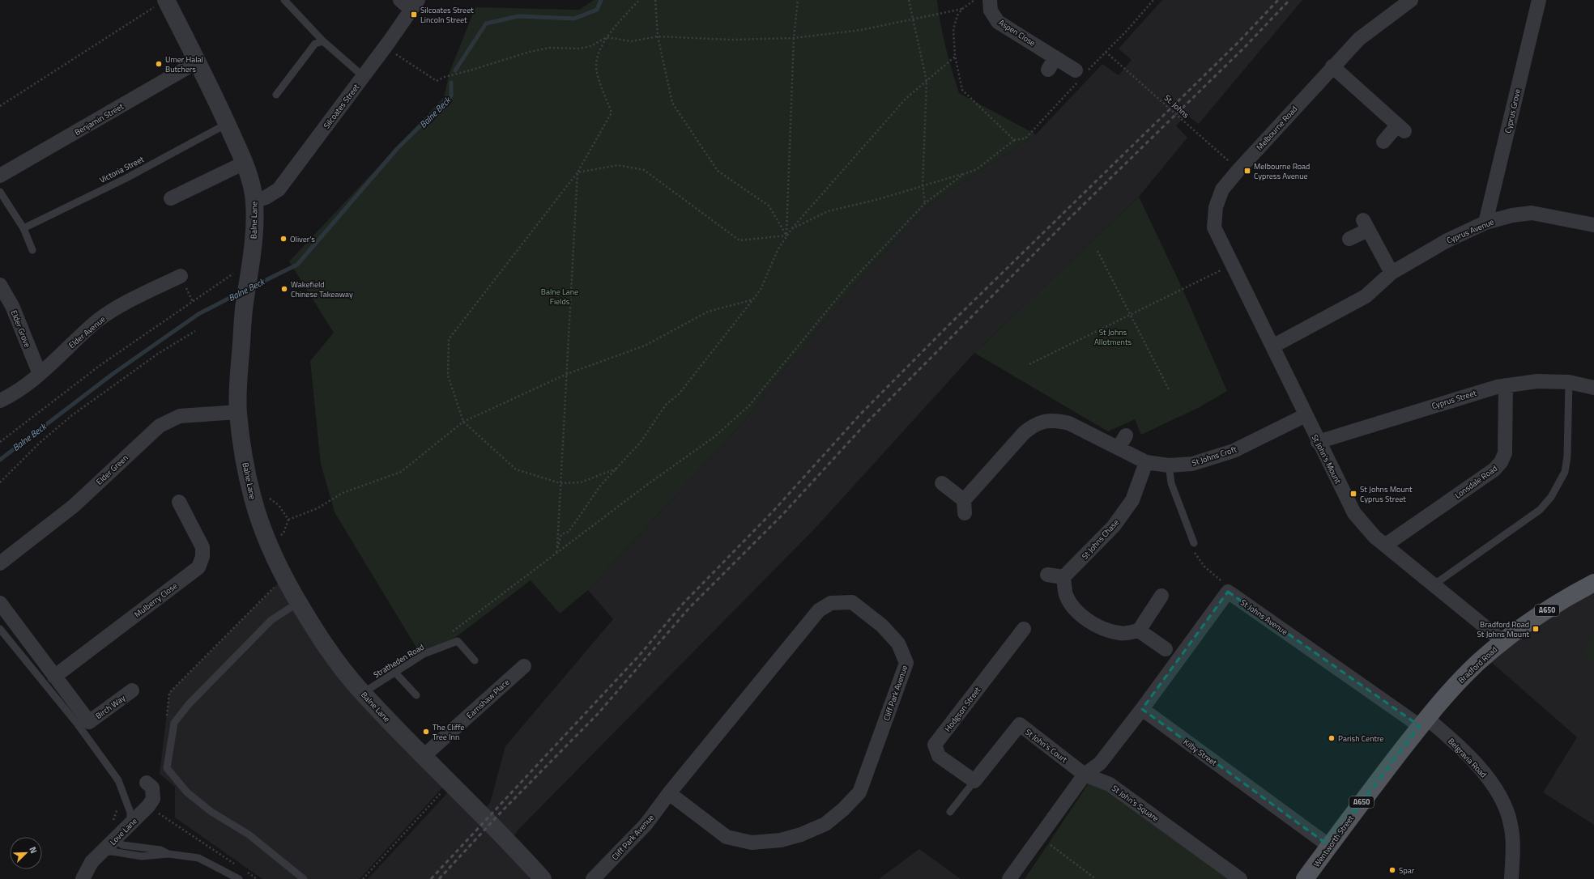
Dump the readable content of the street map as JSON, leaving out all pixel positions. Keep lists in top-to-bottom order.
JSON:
{
  "streets": {
    "main road": ["A650", "Bradford Road", "Wentworth Street"],
    "street": [
      "Aspen Close",
      "Silcoates Street",
      "Cyprus Grove",
      "Benjamin Street",
      "Melbourne Road",
      "Balne Lane",
      "Cyprus Avenue",
      "Elder Grove",
      "Elder Avenue",
      "Cyprus Street",
      "St Johns Croft",
      "St John's Mount",
      "Elder Green",
      "Lonsdale Road",
      "St Johns Chase",
      "Mulberry Close",
      "St Johns Avenue",
      "Cliff Park Avenue",
      "Earnshaw Place",
      "Birch Way",
      "Hodgson Street",
      "St John's Court",
      "Kilby Street",
      "Belgravia Road",
      "St John's Square",
      "Love Lane"
    ],
    "lane": ["Victoria Street", "Stratheden Road"],
    "path": ["St. Johns"]
  },
  "crossings": [
    ["Silcoates Street", "Balne Lane"],
    ["St. Johns", "Melbourne Road"],
    ["Cyprus Grove", "Cyprus Avenue"],
    ["Benjamin Street", "Balne Lane"],
    ["Melbourne Road", "St John's Mount"],
    ["Victoria Street", "Balne Lane"],
    ["Balne Lane", "Elder Green"],
    ["Balne Lane", "Stratheden Road"],
    ["Balne Lane", "Earnshaw Place"],
    ["Cyprus Avenue", "St John's Mount"],
    ["Elder Grove", "Elder Avenue"],
    ["Cyprus Street", "St John's Mount"],
    ["Cyprus Street", "Lonsdale Road"],
    ["St Johns Croft", "St John's Mount"],
    ["St Johns Croft", "St Johns Chase"],
    ["St John's Mount", "Lonsdale Road"],
    ["St John's Mount", "Bradford Road"],
    ["Mulberry Close", "Birch Way"],
    ["St Johns Avenue", "Bradford Road"],
    ["St Johns Avenue", "Belgravia Road"],
    ["St Johns Avenue", "Wentworth Street"],
    ["Bradford Road", "Belgravia Road"],
    ["Bradford Road", "Wentworth Street"],
    ["Hodgson Street", "St John's Court"],
    ["St John's Court", "St John's Square"],
    ["Kilby Street", "Wentworth Street"],
    ["Belgravia Road", "Wentworth Street"]
  ],
  "water": ["Balne Beck"],
  "parks": ["Balne Lane Fields", "St Johns Allotments"],
  "places": {
    "transit": [
      "Silcoates Street Lincoln Street",
      "Melbourne Road Cypress Avenue",
      "St Johns Mount Cyprus Street",
      "Bradford Road St Johns Mount"
    ],
    "other": [
      "Umer Halal Butchers",
      "Oliver's",
      "Wakefield Chinese Takeaway",
      "The Cliffe Tree Inn",
      "Parish Centre",
      "Spar"
    ]
  },
  "north": "top right"
}
